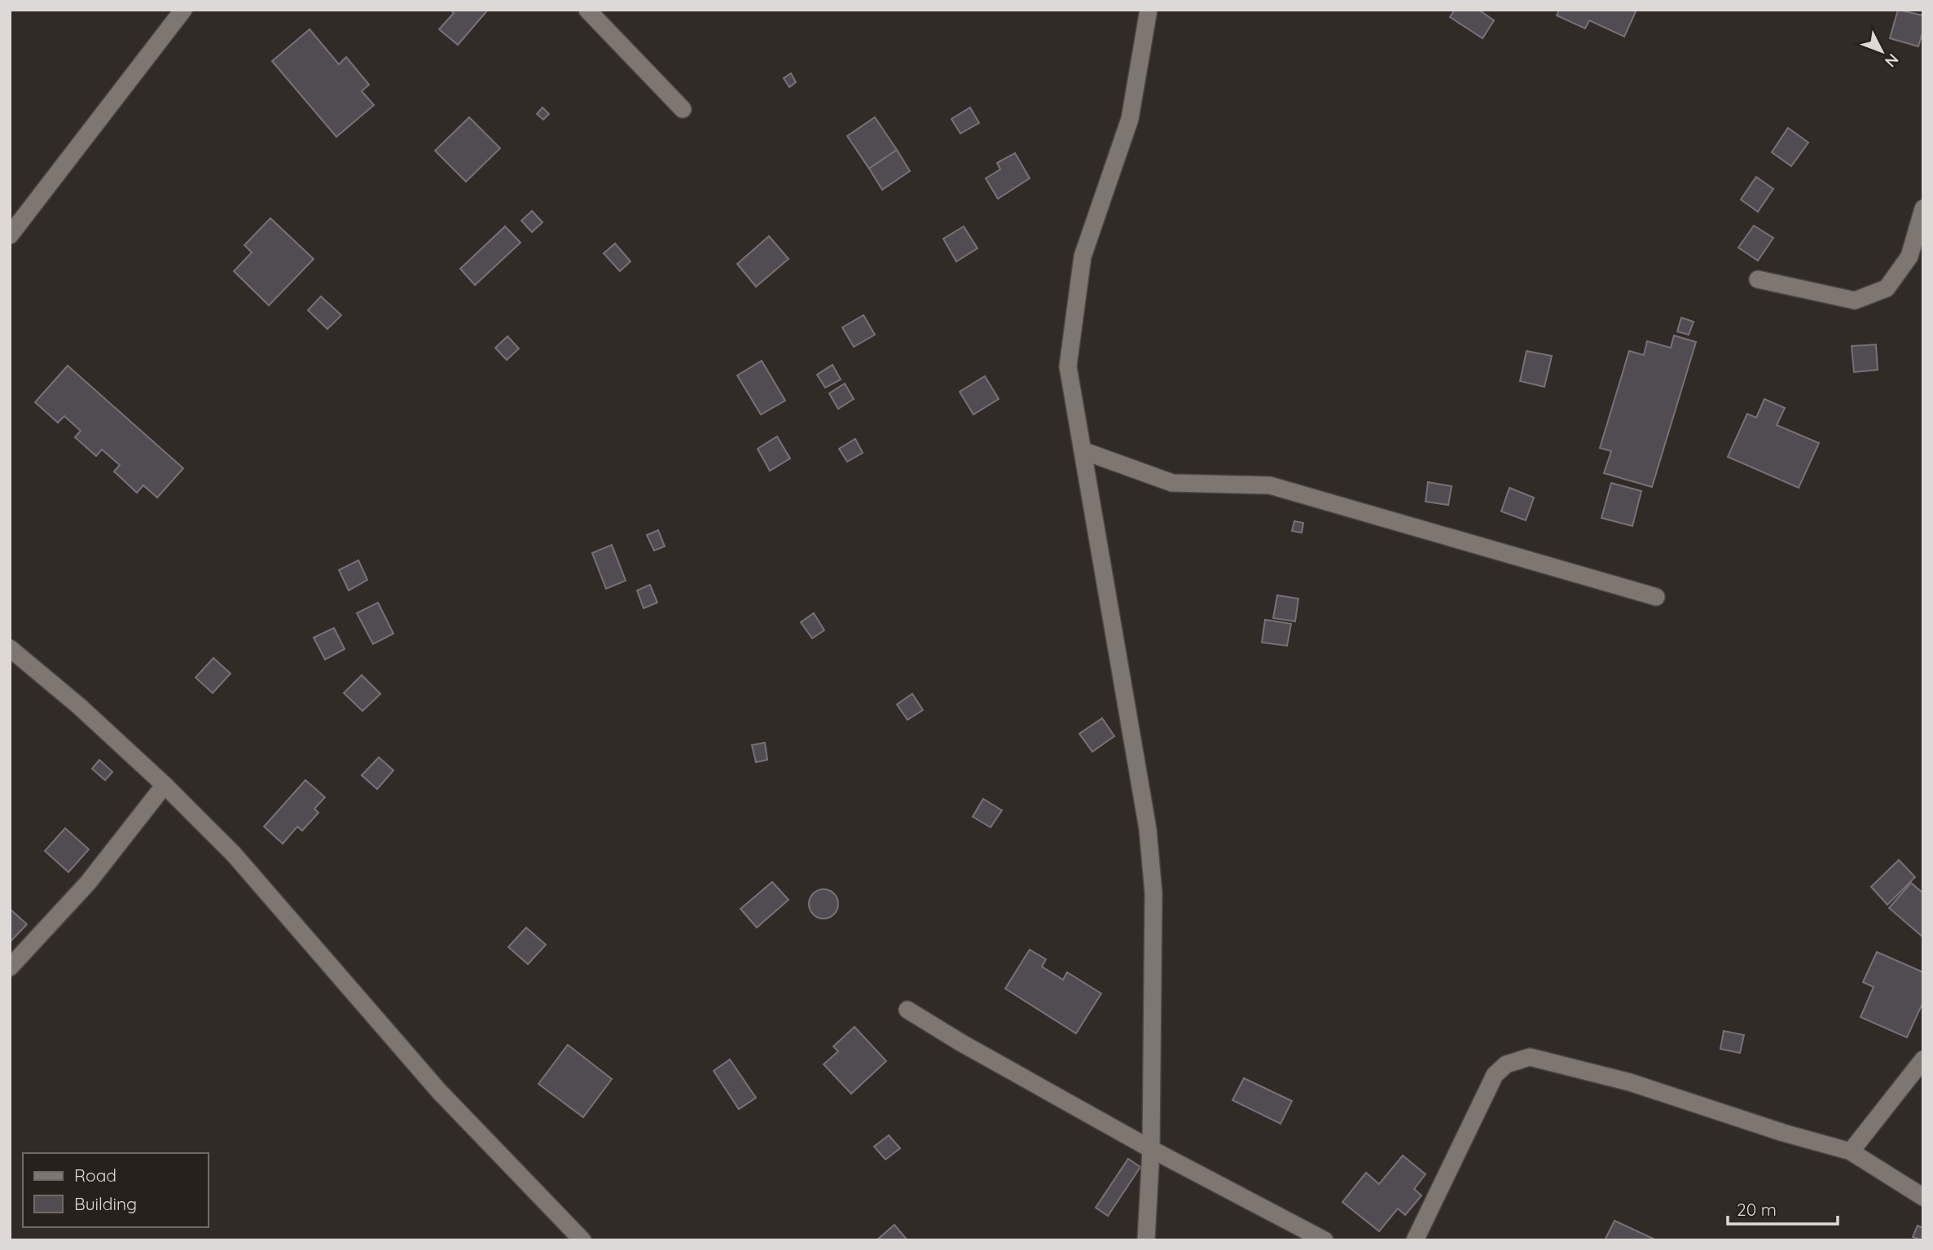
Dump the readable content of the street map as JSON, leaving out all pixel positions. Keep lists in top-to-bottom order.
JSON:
{
  "legend": ["Road", "Building"],
  "scale_bar": "20 m",
  "north": "bottom right"
}
